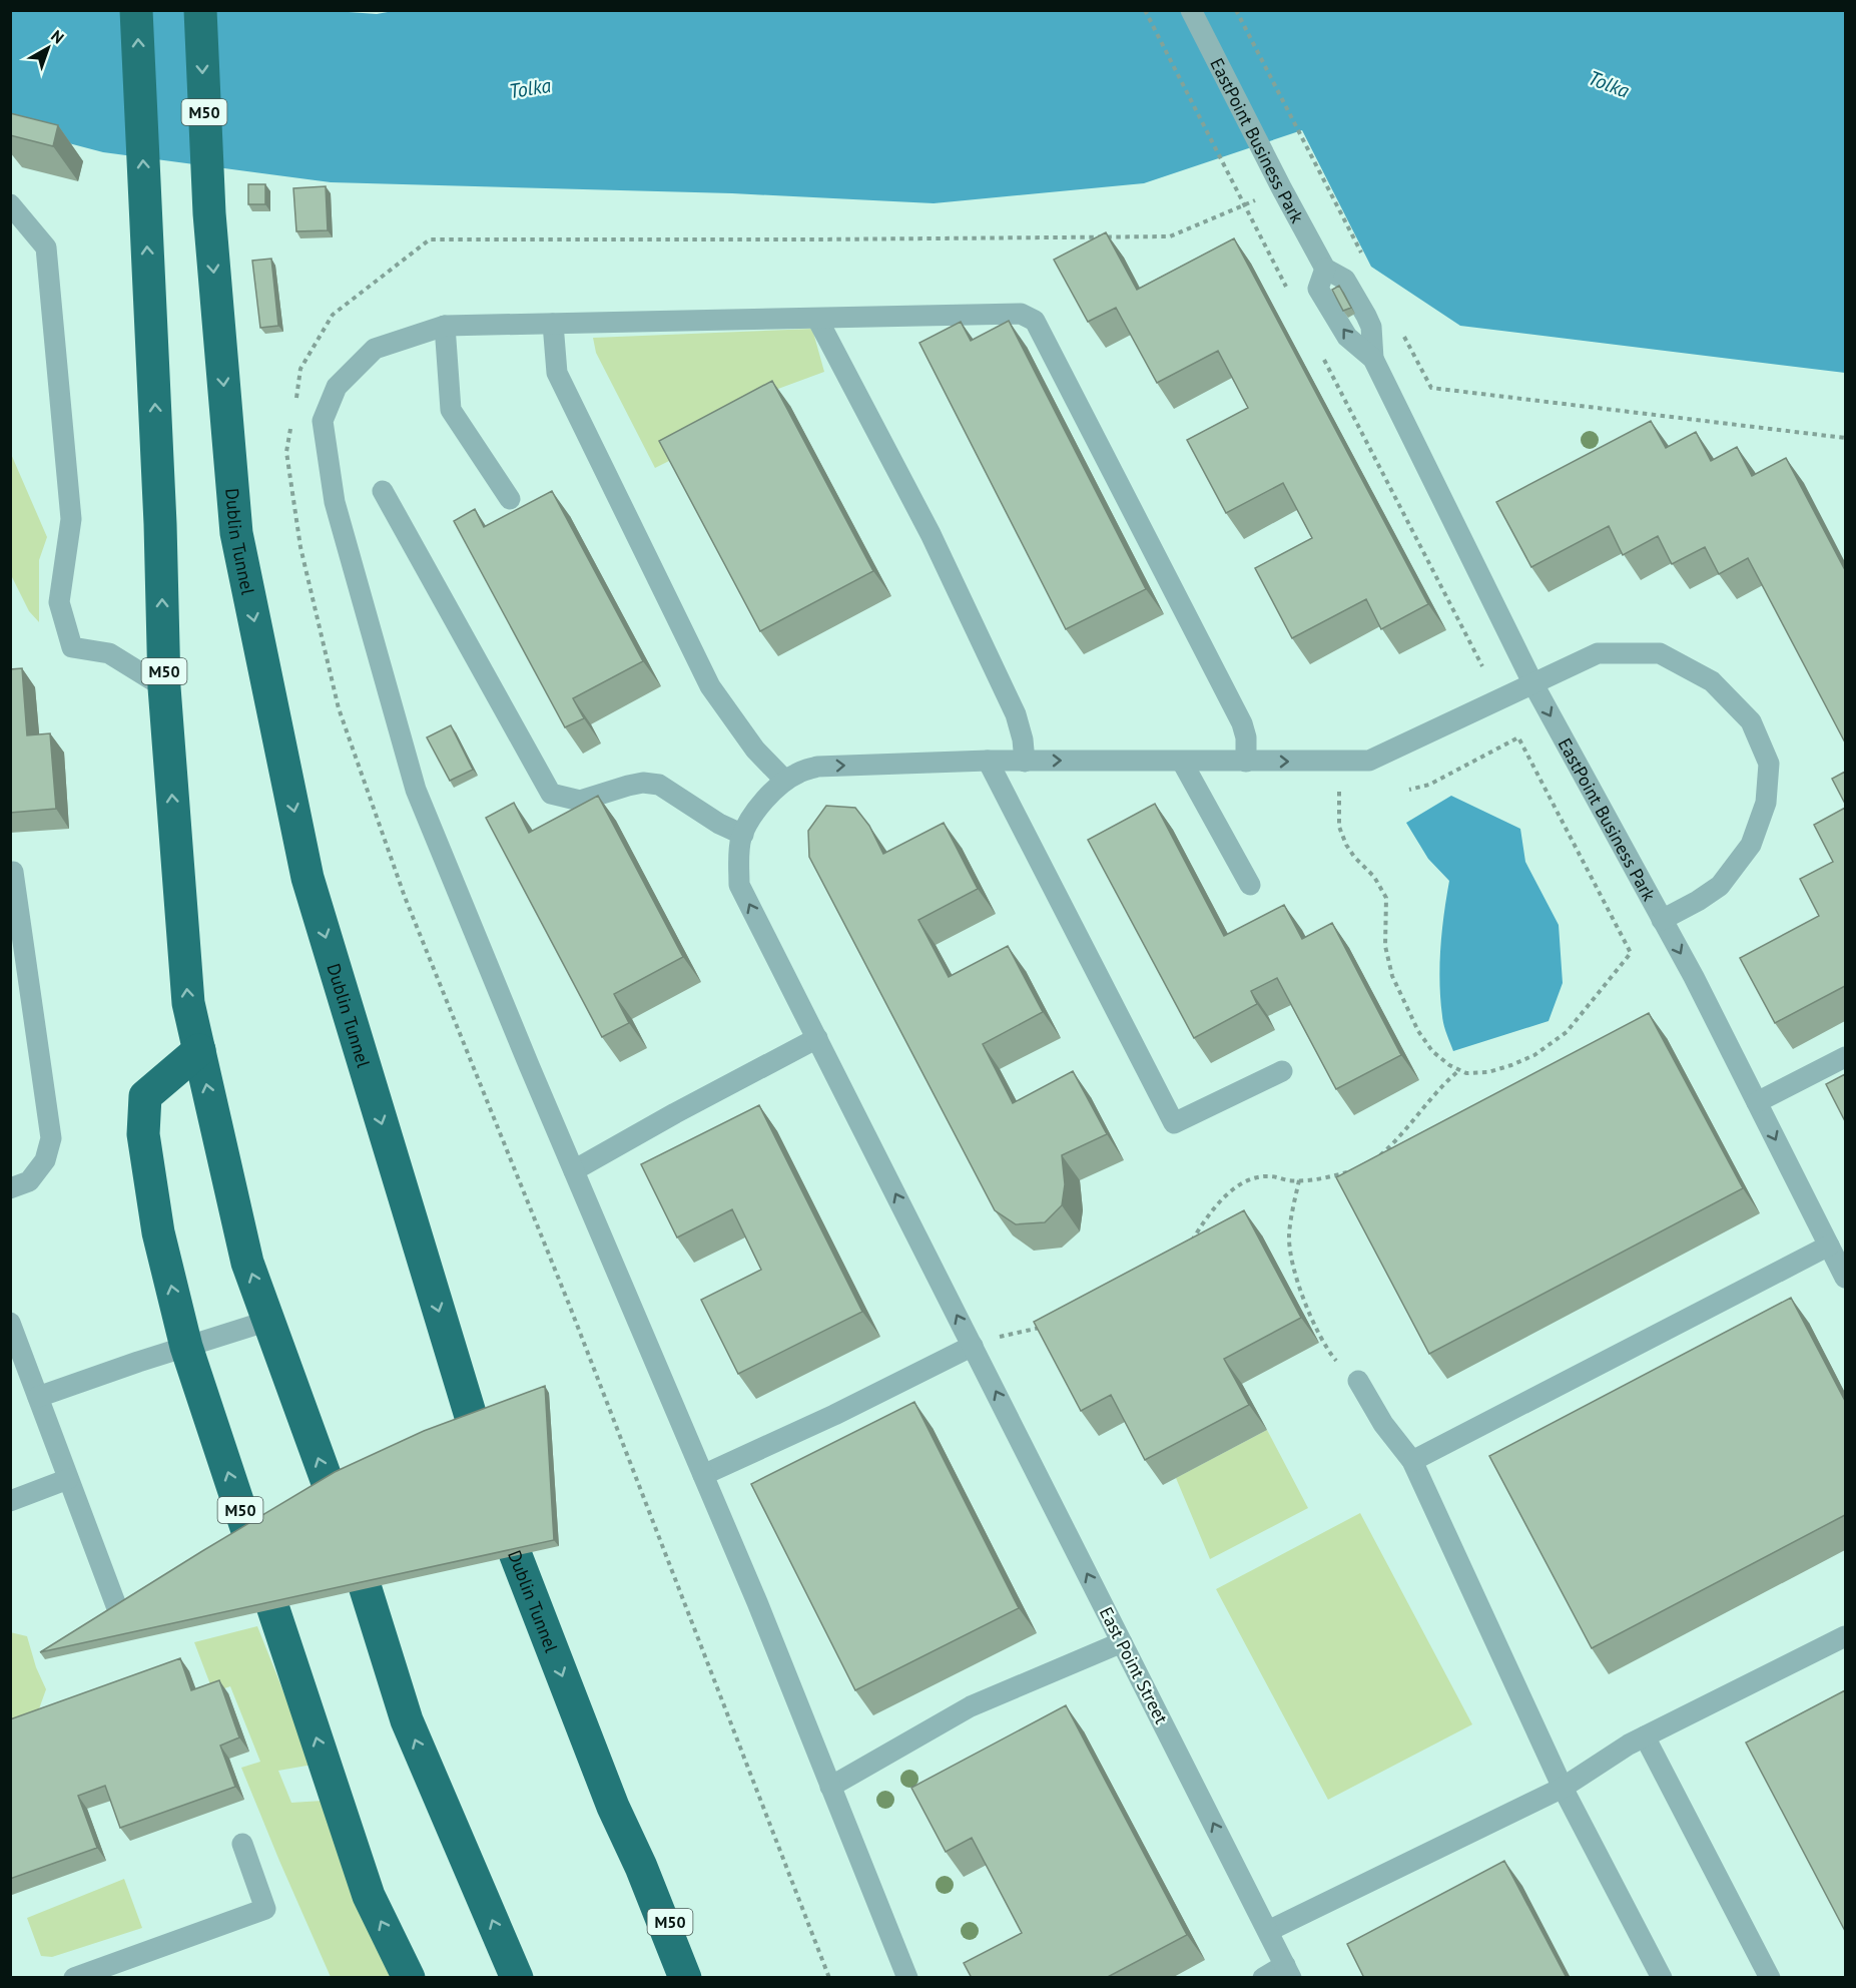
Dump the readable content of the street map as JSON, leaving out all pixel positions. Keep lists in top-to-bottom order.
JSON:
{
  "streets": {
    "highway": ["M50", "Dublin Tunnel"],
    "lane": ["EastPoint Business Park", "East Point Street"]
  },
  "crossings": [
    ["M50", "Dublin Tunnel"]
  ],
  "one_way": ["EastPoint Business Park", "East Point Street"],
  "water": ["Tolka"],
  "north": "top right"
}
